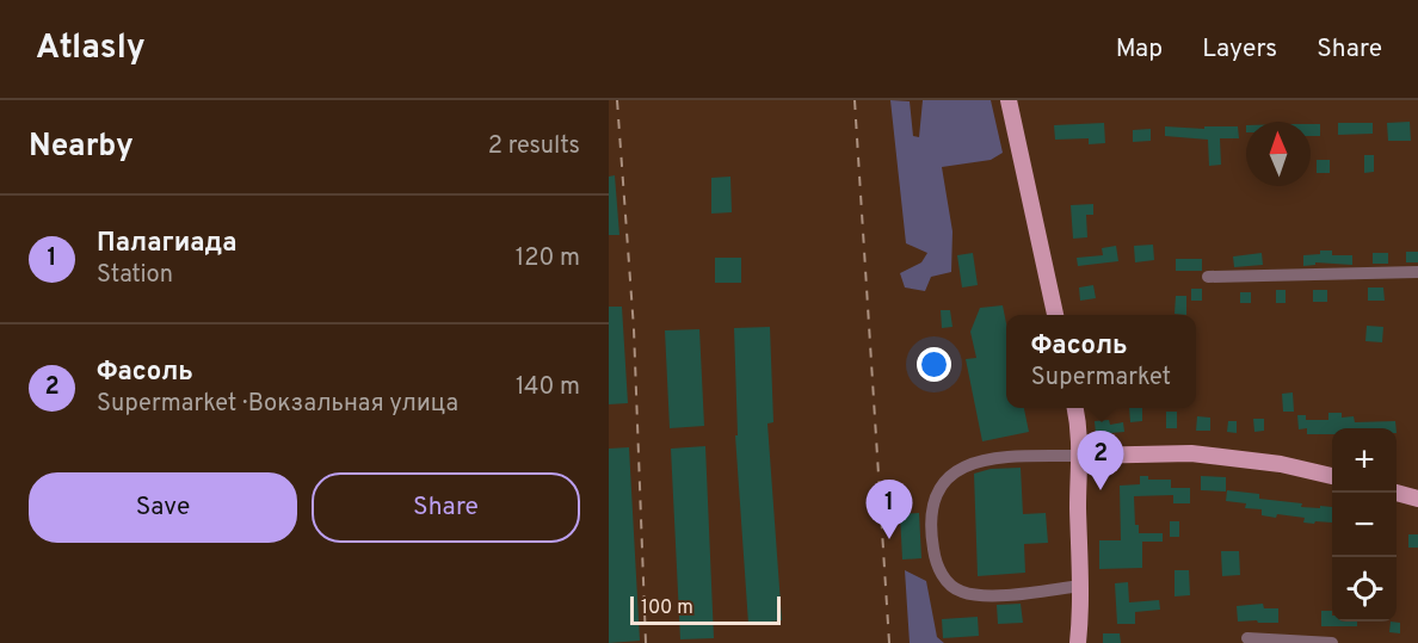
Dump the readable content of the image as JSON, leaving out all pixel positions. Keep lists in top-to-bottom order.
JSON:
{
  "scale_bar": "100 m",
  "north": "top",
  "page": {
    "header": "Atlasly",
    "nav": ["Map", "Layers", "Share"],
    "heading": ["Nearby", "2 results"],
    "list": [
      {
        "mark": "1",
        "name": "Палагиада",
        "note": "Station",
        "value": "120 m"
      },
      {
        "mark": "2",
        "name": "Фасоль",
        "note": "Supermarket · Вокзальная улица",
        "value": "140 m"
      }
    ],
    "popup": ["Фасоль", "Supermarket"],
    "map_buttons": ["+", "−"],
    "pins": ["2", "1"],
    "buttons": ["Save", "Share"],
    "scale": "100 m"
  }
}
